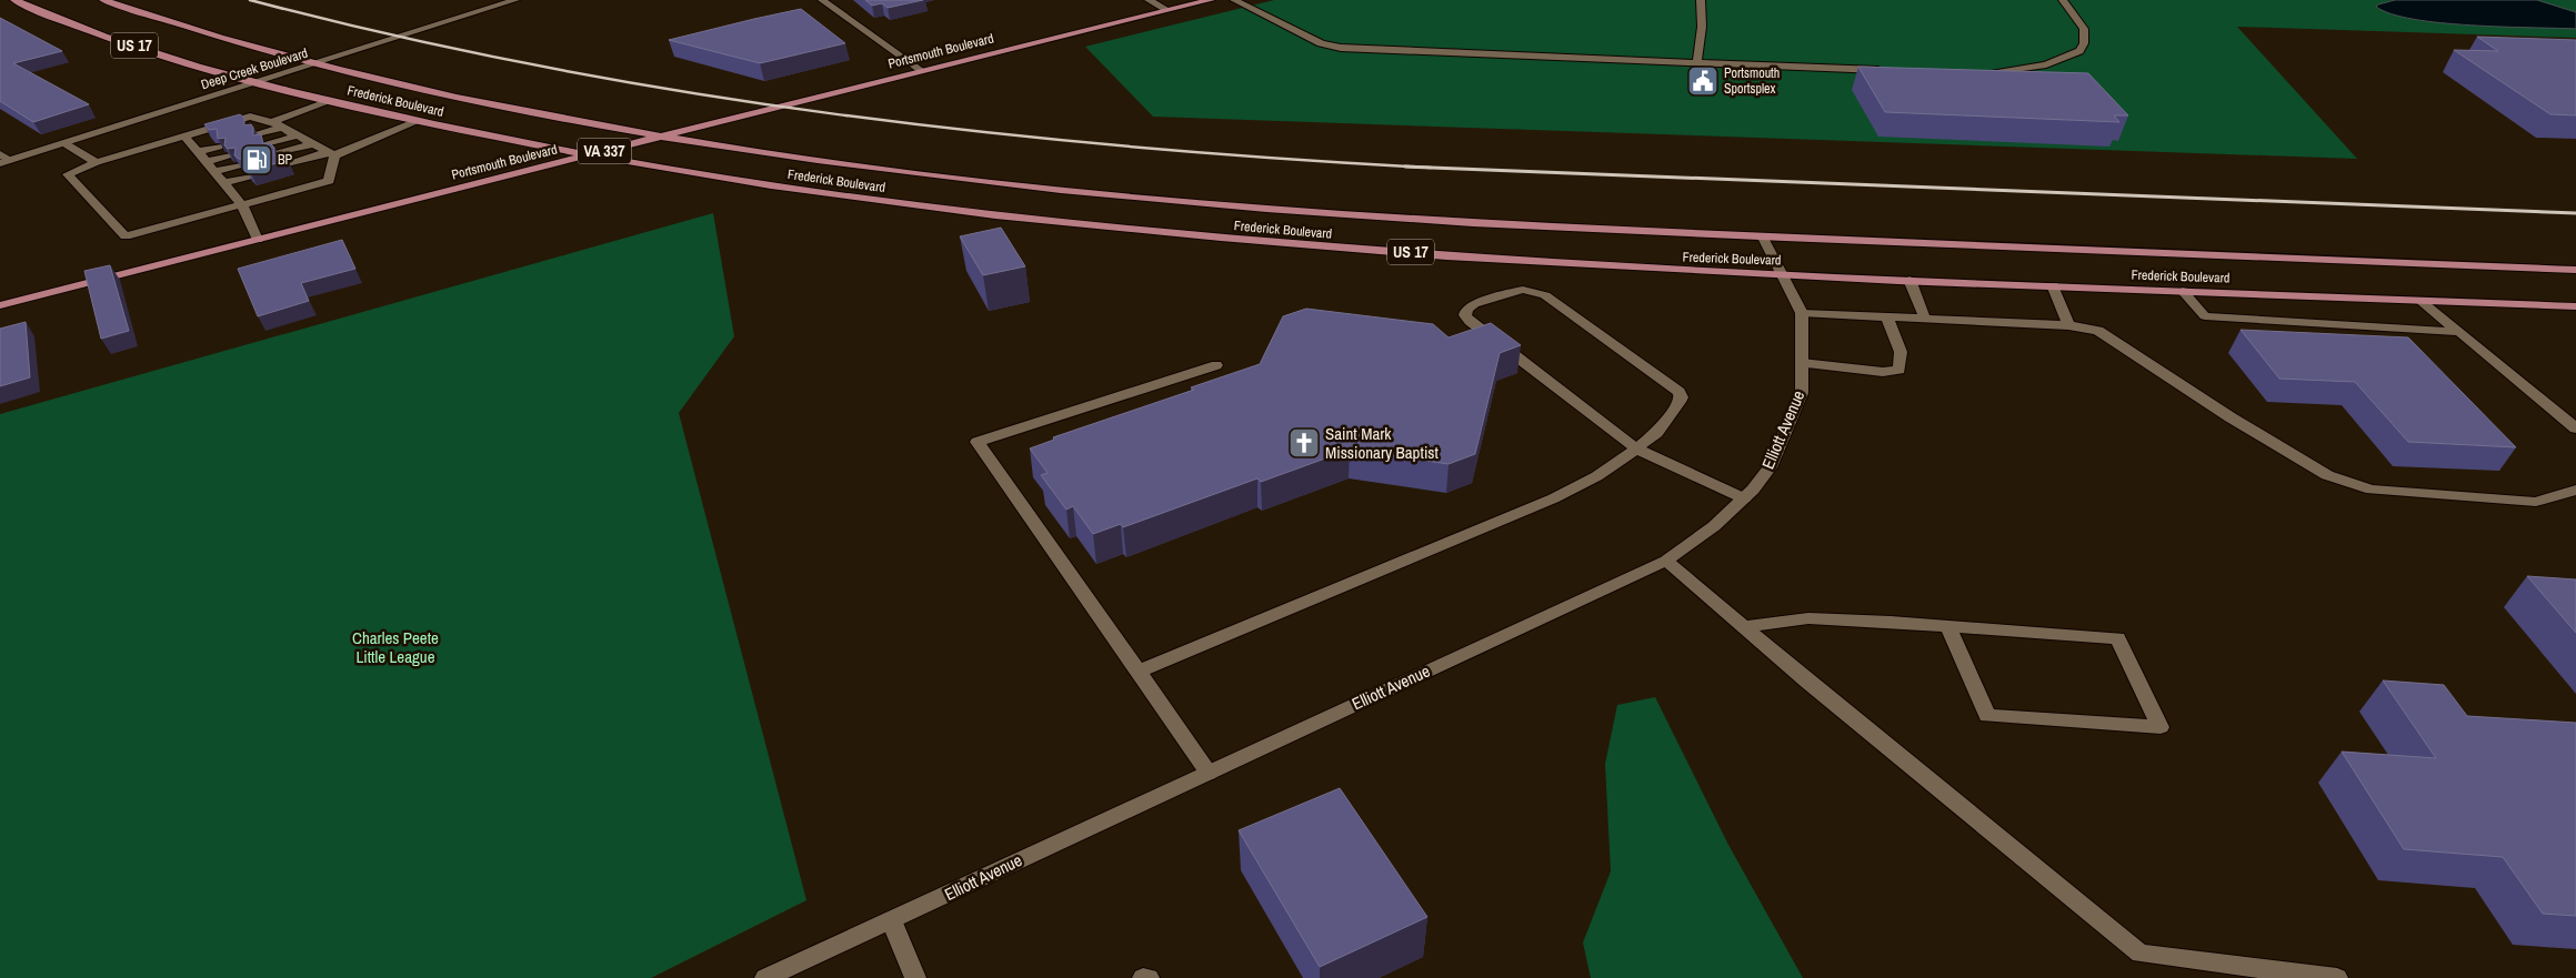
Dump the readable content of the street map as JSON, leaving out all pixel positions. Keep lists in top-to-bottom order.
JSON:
{
  "streets": {
    "main road": [
      "US 17",
      "Portsmouth Boulevard",
      "Frederick Boulevard",
      "VA 337"
    ],
    "street": ["Deep Creek Boulevard", "Elliott Avenue"]
  },
  "crossings": [
    ["Portsmouth Boulevard", "Frederick Boulevard"],
    ["Deep Creek Boulevard", "Frederick Boulevard"],
    ["Frederick Boulevard", "Elliott Avenue"]
  ],
  "parks": ["Charles Peete Little League"],
  "places": {
    "public building": ["Portsmouth Sportsplex"],
    "fuel station": ["BP"],
    "church": ["Saint Mark Missionary Baptist"]
  }
}
